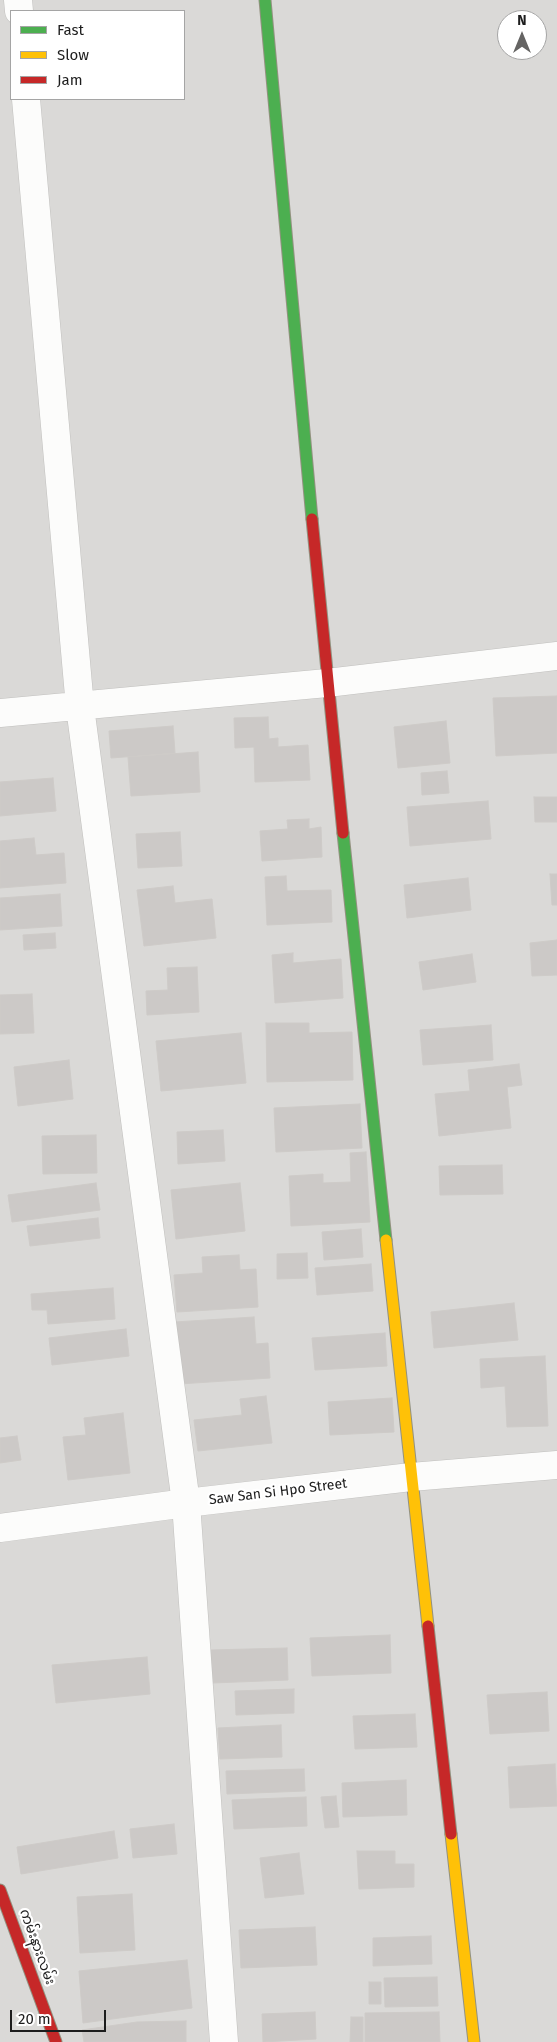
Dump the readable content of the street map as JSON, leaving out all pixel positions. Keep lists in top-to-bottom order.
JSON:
{
  "streets": {
    "street": ["Saw San Si Hpo Street", "ကမ်းနားလမ်း"]
  },
  "legend": ["Fast", "Slow", "Jam"],
  "scale_bar": "20 m",
  "north": "top"
}
